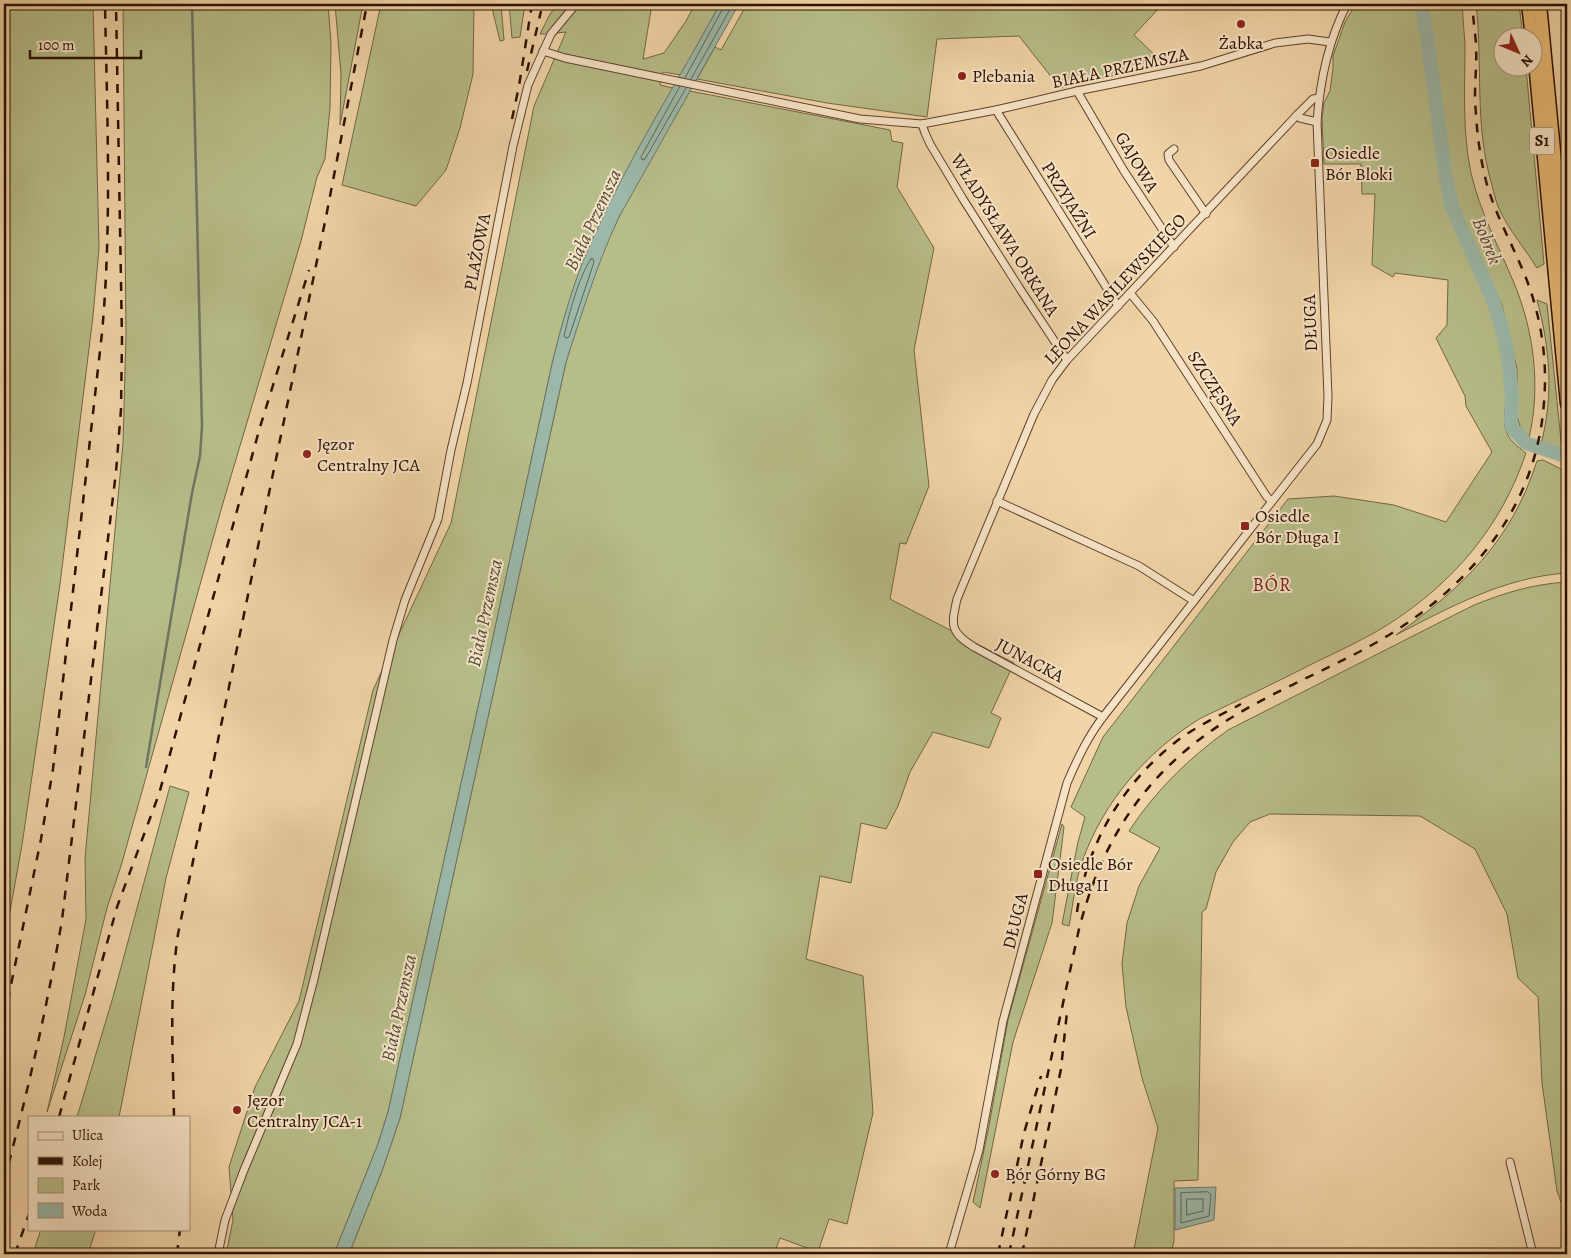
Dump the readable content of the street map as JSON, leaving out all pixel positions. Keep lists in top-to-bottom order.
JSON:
{
  "streets": {
    "highway": ["S1"],
    "street": [
      "BIAŁA PRZEMSZA",
      "GAJOWA",
      "PRZYJAŹNI",
      "WŁADYSŁAWA ORKANA",
      "PLAŻOWA",
      "LEONA WASILEWSKIEGO",
      "DŁUGA",
      "SZCZĘSNA",
      "JUNACKA"
    ]
  },
  "crossings": [
    ["BIAŁA PRZEMSZA", "GAJOWA"],
    ["BIAŁA PRZEMSZA", "PRZYJAŹNI"],
    ["BIAŁA PRZEMSZA", "WŁADYSŁAWA ORKANA"],
    ["BIAŁA PRZEMSZA", "PLAŻOWA"],
    ["BIAŁA PRZEMSZA", "DŁUGA"],
    ["GAJOWA", "LEONA WASILEWSKIEGO"],
    ["PRZYJAŹNI", "LEONA WASILEWSKIEGO"],
    ["WŁADYSŁAWA ORKANA", "LEONA WASILEWSKIEGO"],
    ["LEONA WASILEWSKIEGO", "DŁUGA"],
    ["LEONA WASILEWSKIEGO", "SZCZĘSNA"],
    ["LEONA WASILEWSKIEGO", "JUNACKA"],
    ["DŁUGA", "SZCZĘSNA"],
    ["DŁUGA", "JUNACKA"]
  ],
  "districts": ["BÓR"],
  "water": ["Biała Przemsza", "Bobrek"],
  "places": {
    "other": [
      "Żabka",
      "Plebania",
      "Jęzor Centralny JCA",
      "Jęzor Centralny JCA-1",
      "Bór Górny BG"
    ],
    "transit": ["Osiedle Bór Bloki", "Osiedle Bór Długa I", "Osiedle Bór Długa II"]
  },
  "legend": [
    "Ulica",
    "Kolej",
    "Park",
    "Woda"
  ],
  "scale_bar": "100 m",
  "north": "bottom right"
}
